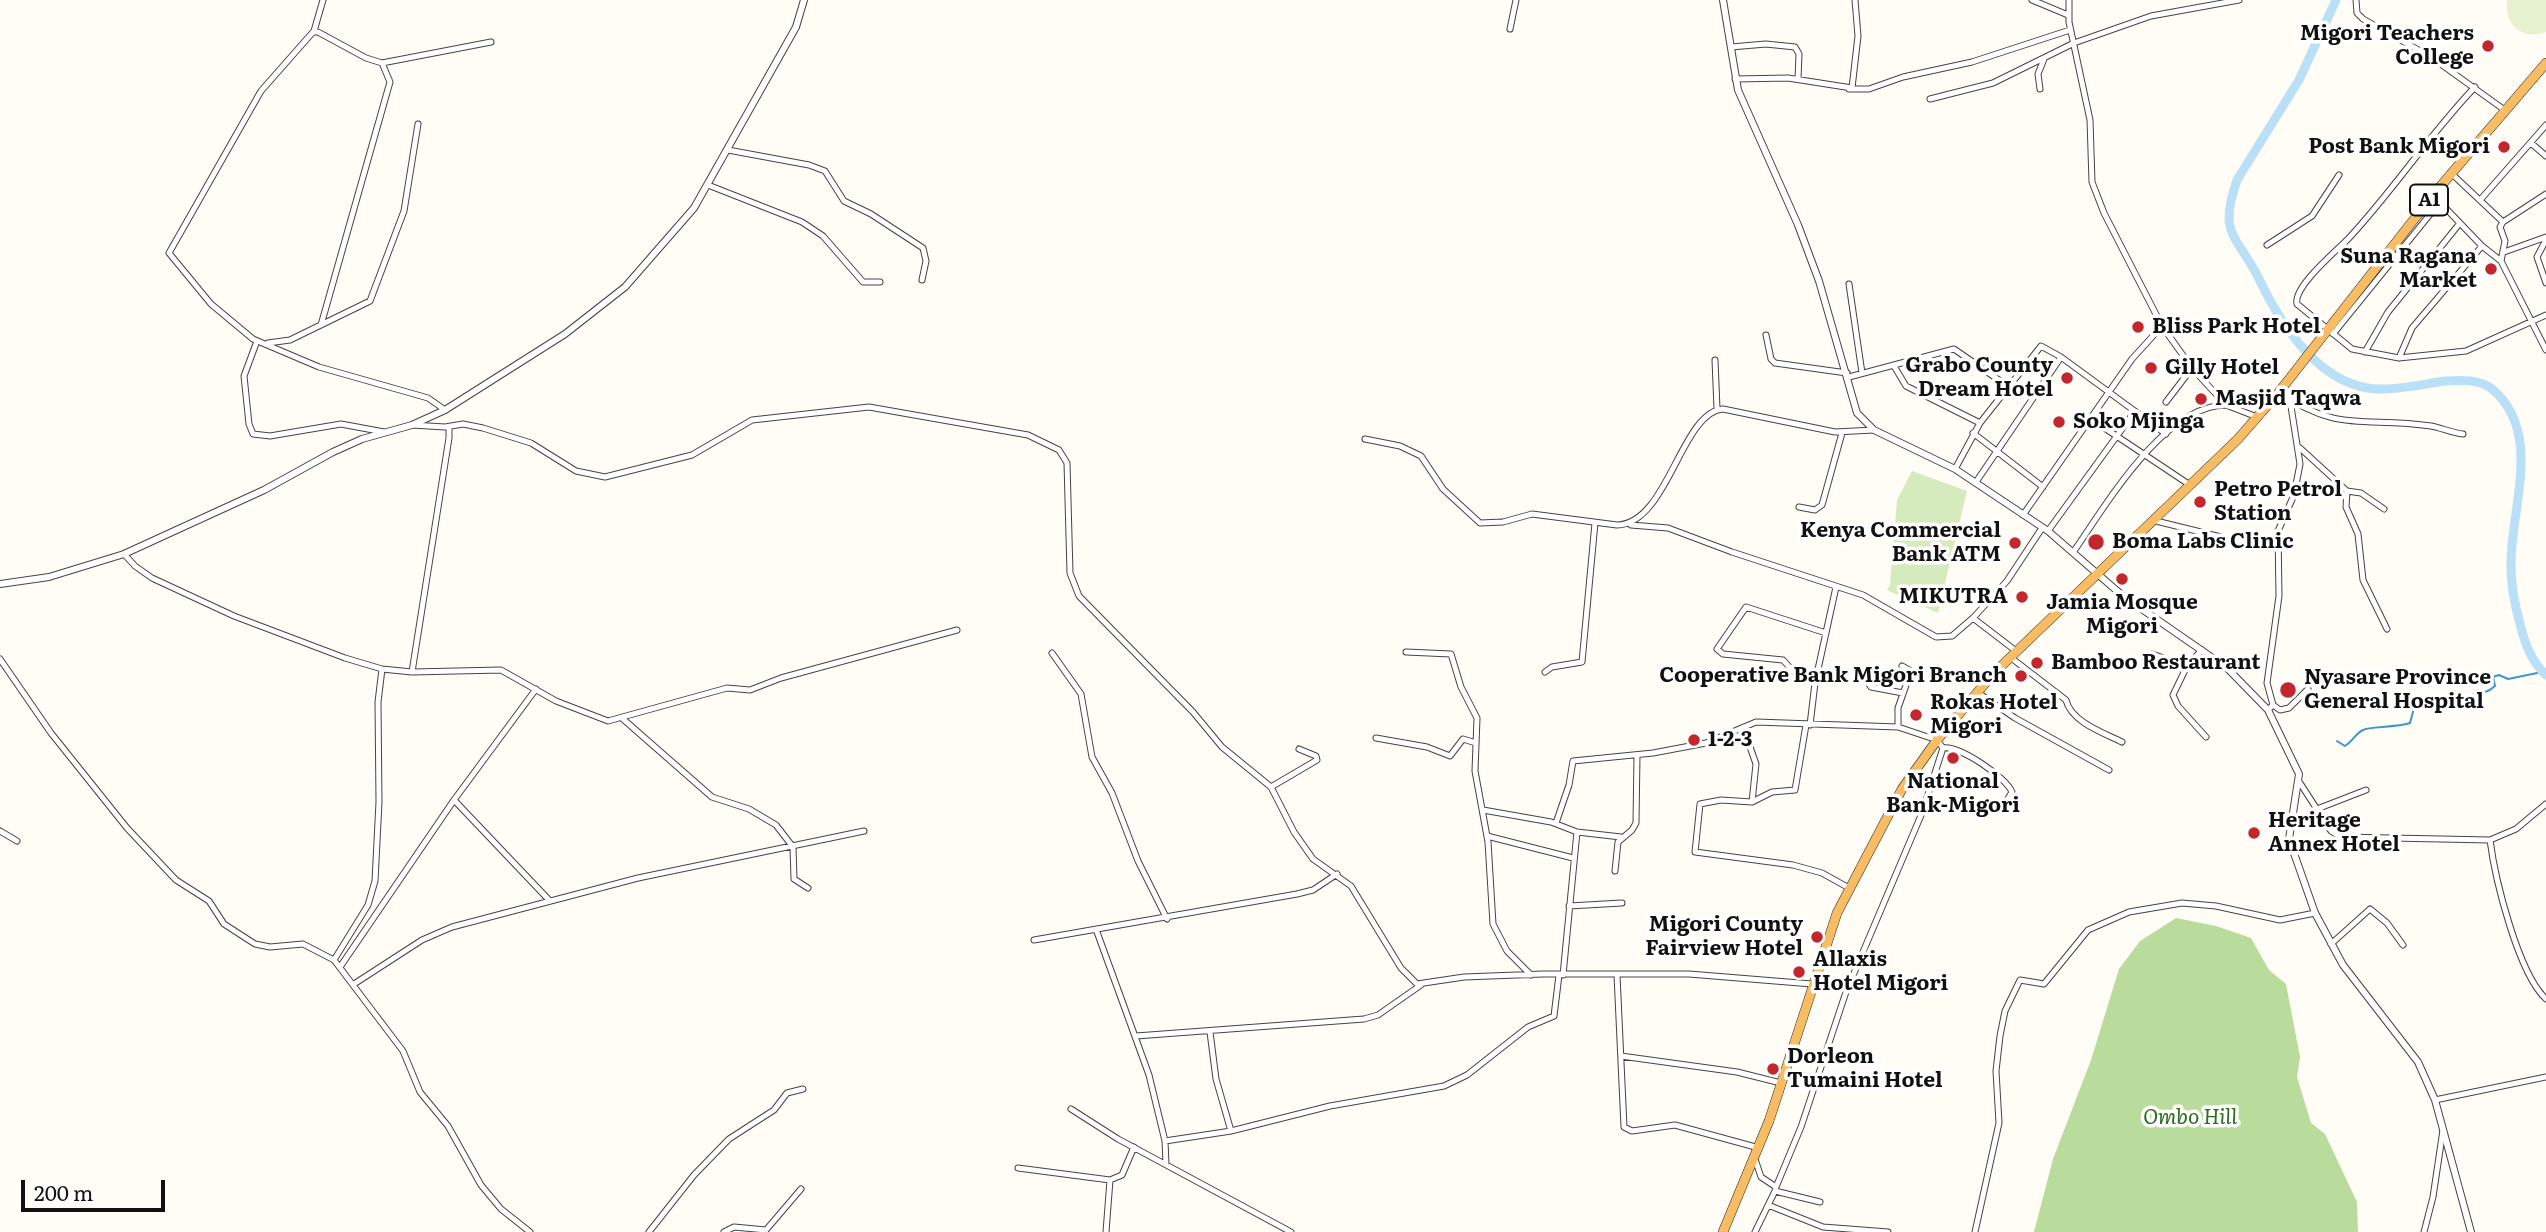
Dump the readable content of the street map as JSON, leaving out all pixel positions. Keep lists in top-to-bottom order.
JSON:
{
  "streets": {
    "highway": ["A1"]
  },
  "parks": ["Ombo Hill"],
  "places": [
    "Migori Teachers College",
    "Post Bank Migori",
    "Suna Ragana Market",
    "Bliss Park Hotel",
    "Gilly Hotel",
    "Grabo County Dream Hotel",
    "Masjid Taqwa",
    "Soko Mjinga",
    "Petro Petrol Station",
    "Boma Labs Clinic",
    "Kenya Commercial Bank ATM",
    "Jamia Mosque Migori",
    "MIKUTRA",
    "Bamboo Restaurant",
    "Cooperative Bank Migori Branch",
    "Nyasare Province General Hospital",
    "Rokas Hotel Migori",
    "1-2-3",
    "National Bank-Migori",
    "Heritage Annex Hotel",
    "Migori County Fairview Hotel",
    "Allaxis Hotel Migori",
    "Dorleon Tumaini Hotel"
  ],
  "scale_bar": "200 m"
}
